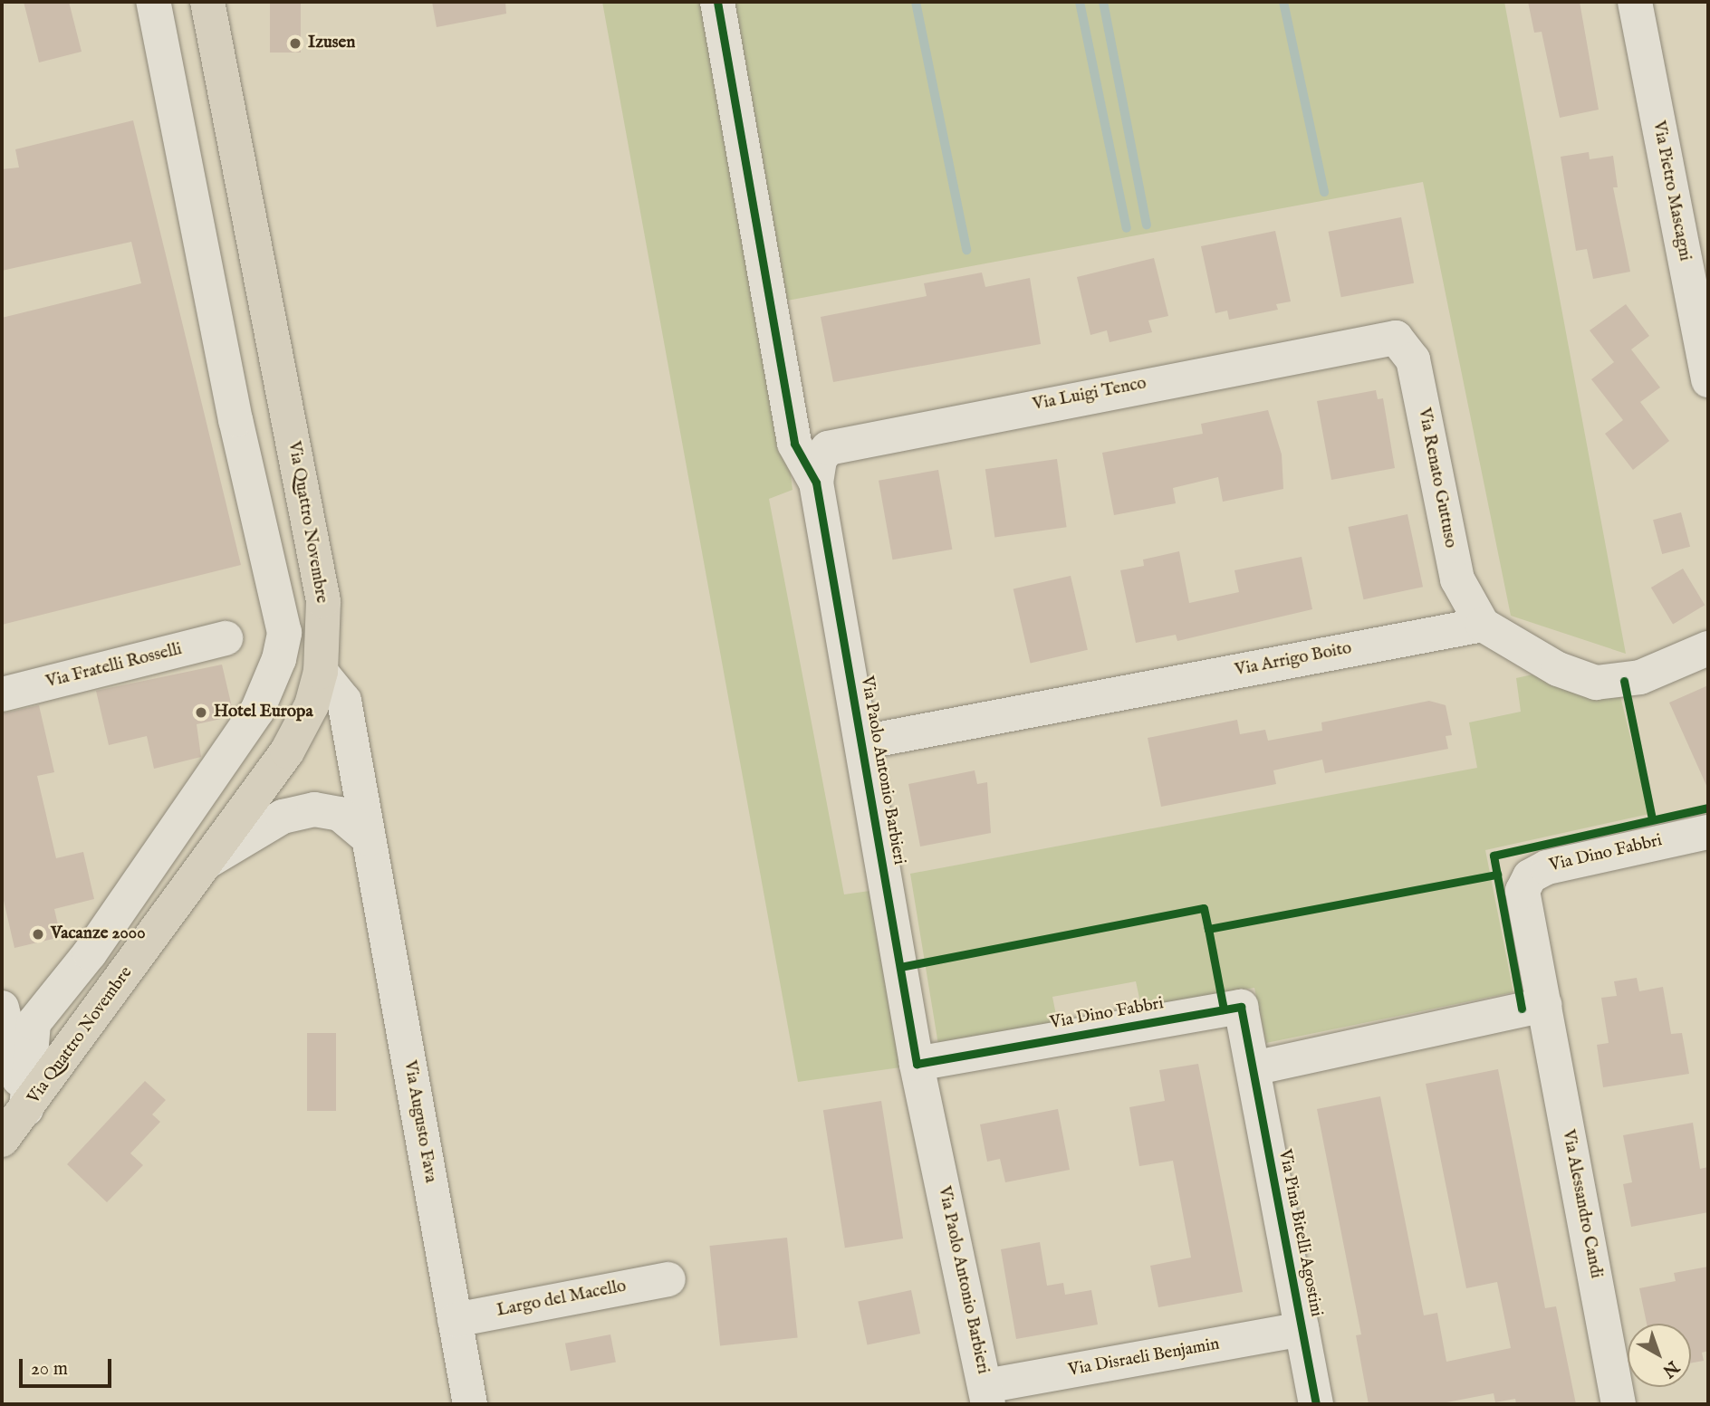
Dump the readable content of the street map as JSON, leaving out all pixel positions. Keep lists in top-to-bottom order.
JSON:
{
  "streets": {
    "main road": ["Via Quattro Novembre"],
    "street": [
      "Via Pietro Mascagni",
      "Via Luigi Tenco",
      "Via Renato Guttuso",
      "Via Arrigo Boito",
      "Via Fratelli Rosselli",
      "Via Paolo Antonio Barbieri",
      "Via Dino Fabbri",
      "Via Augusto Fava",
      "Via Alessandro Candi",
      "Via Pina Bitelli Agostini",
      "Largo del Macello",
      "Via Disraeli Benjamin"
    ]
  },
  "crossings": [
    ["Via Luigi Tenco", "Via Renato Guttuso"],
    ["Via Luigi Tenco", "Via Paolo Antonio Barbieri"],
    ["Via Renato Guttuso", "Via Arrigo Boito"],
    ["Via Quattro Novembre", "Via Augusto Fava"],
    ["Via Arrigo Boito", "Via Paolo Antonio Barbieri"],
    ["Via Paolo Antonio Barbieri", "Via Dino Fabbri"],
    ["Via Paolo Antonio Barbieri", "Via Disraeli Benjamin"],
    ["Via Dino Fabbri", "Via Alessandro Candi"],
    ["Via Dino Fabbri", "Via Pina Bitelli Agostini"],
    ["Via Augusto Fava", "Largo del Macello"],
    ["Via Pina Bitelli Agostini", "Via Disraeli Benjamin"]
  ],
  "places": ["Izusen", "Hotel Europa", "Vacanze 2000"],
  "scale_bar": "20 m",
  "north": "bottom right"
}
